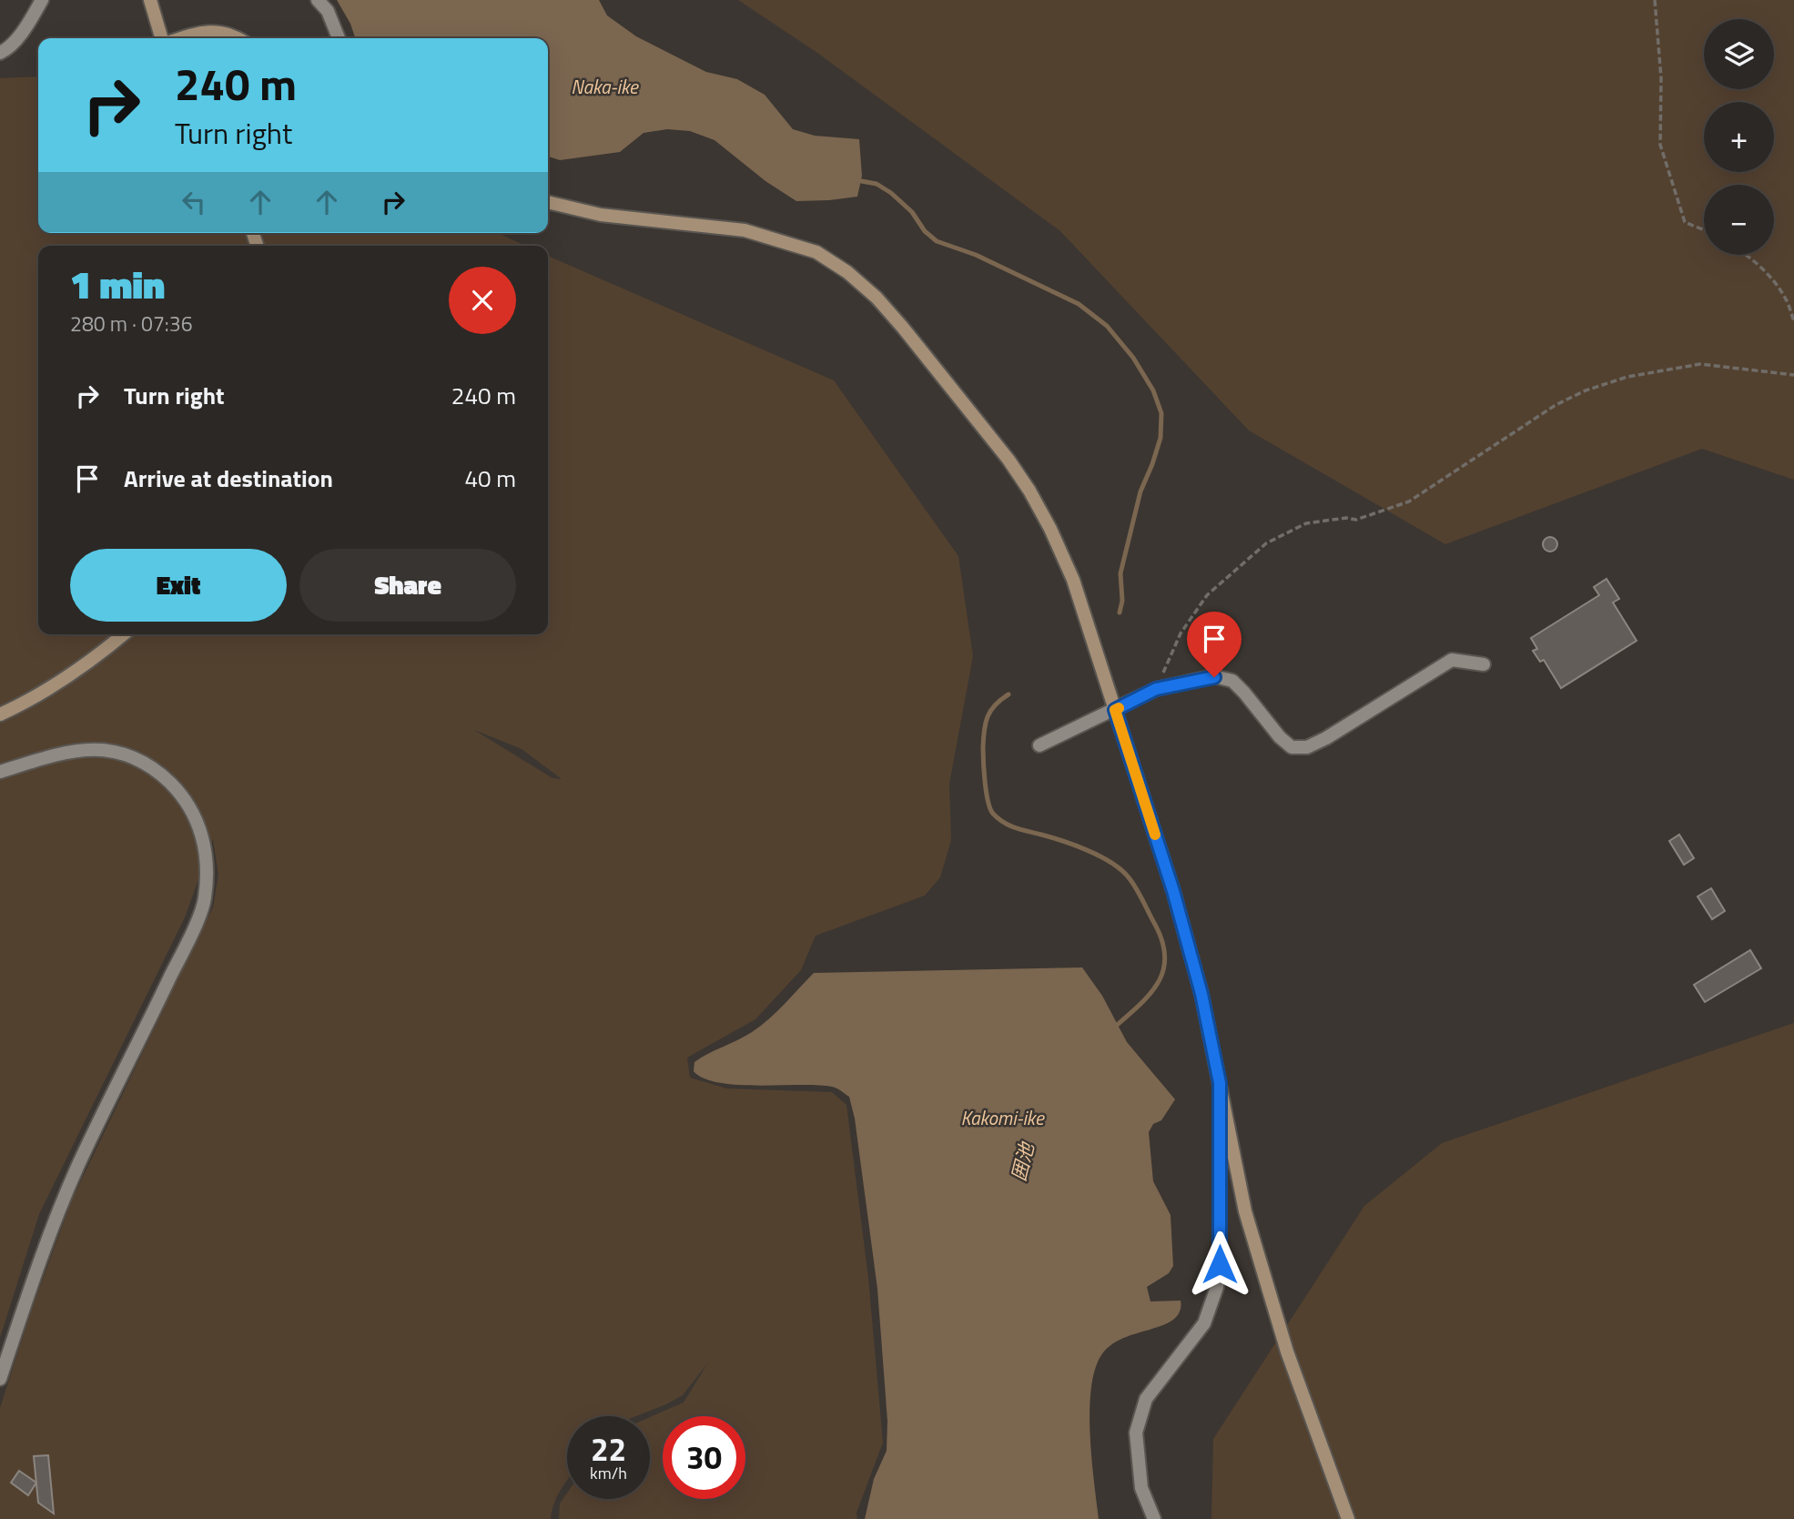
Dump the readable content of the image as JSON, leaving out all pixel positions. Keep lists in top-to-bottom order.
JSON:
{
  "water": ["Naka-ike", "Kakomi-ike", "囲池"],
  "page": {
    "map_buttons": ["+", "−"],
    "turn": ["240 m", "Turn right"],
    "heading": ["1 min", "280 m · 07:36"],
    "list": [
      {
        "name": "Turn right",
        "value": "240 m"
      },
      {
        "name": "Arrive at destination",
        "value": "40 m"
      }
    ],
    "buttons": ["Exit", "Share"],
    "speed": "22 km/h",
    "limit": "30"
  }
}
